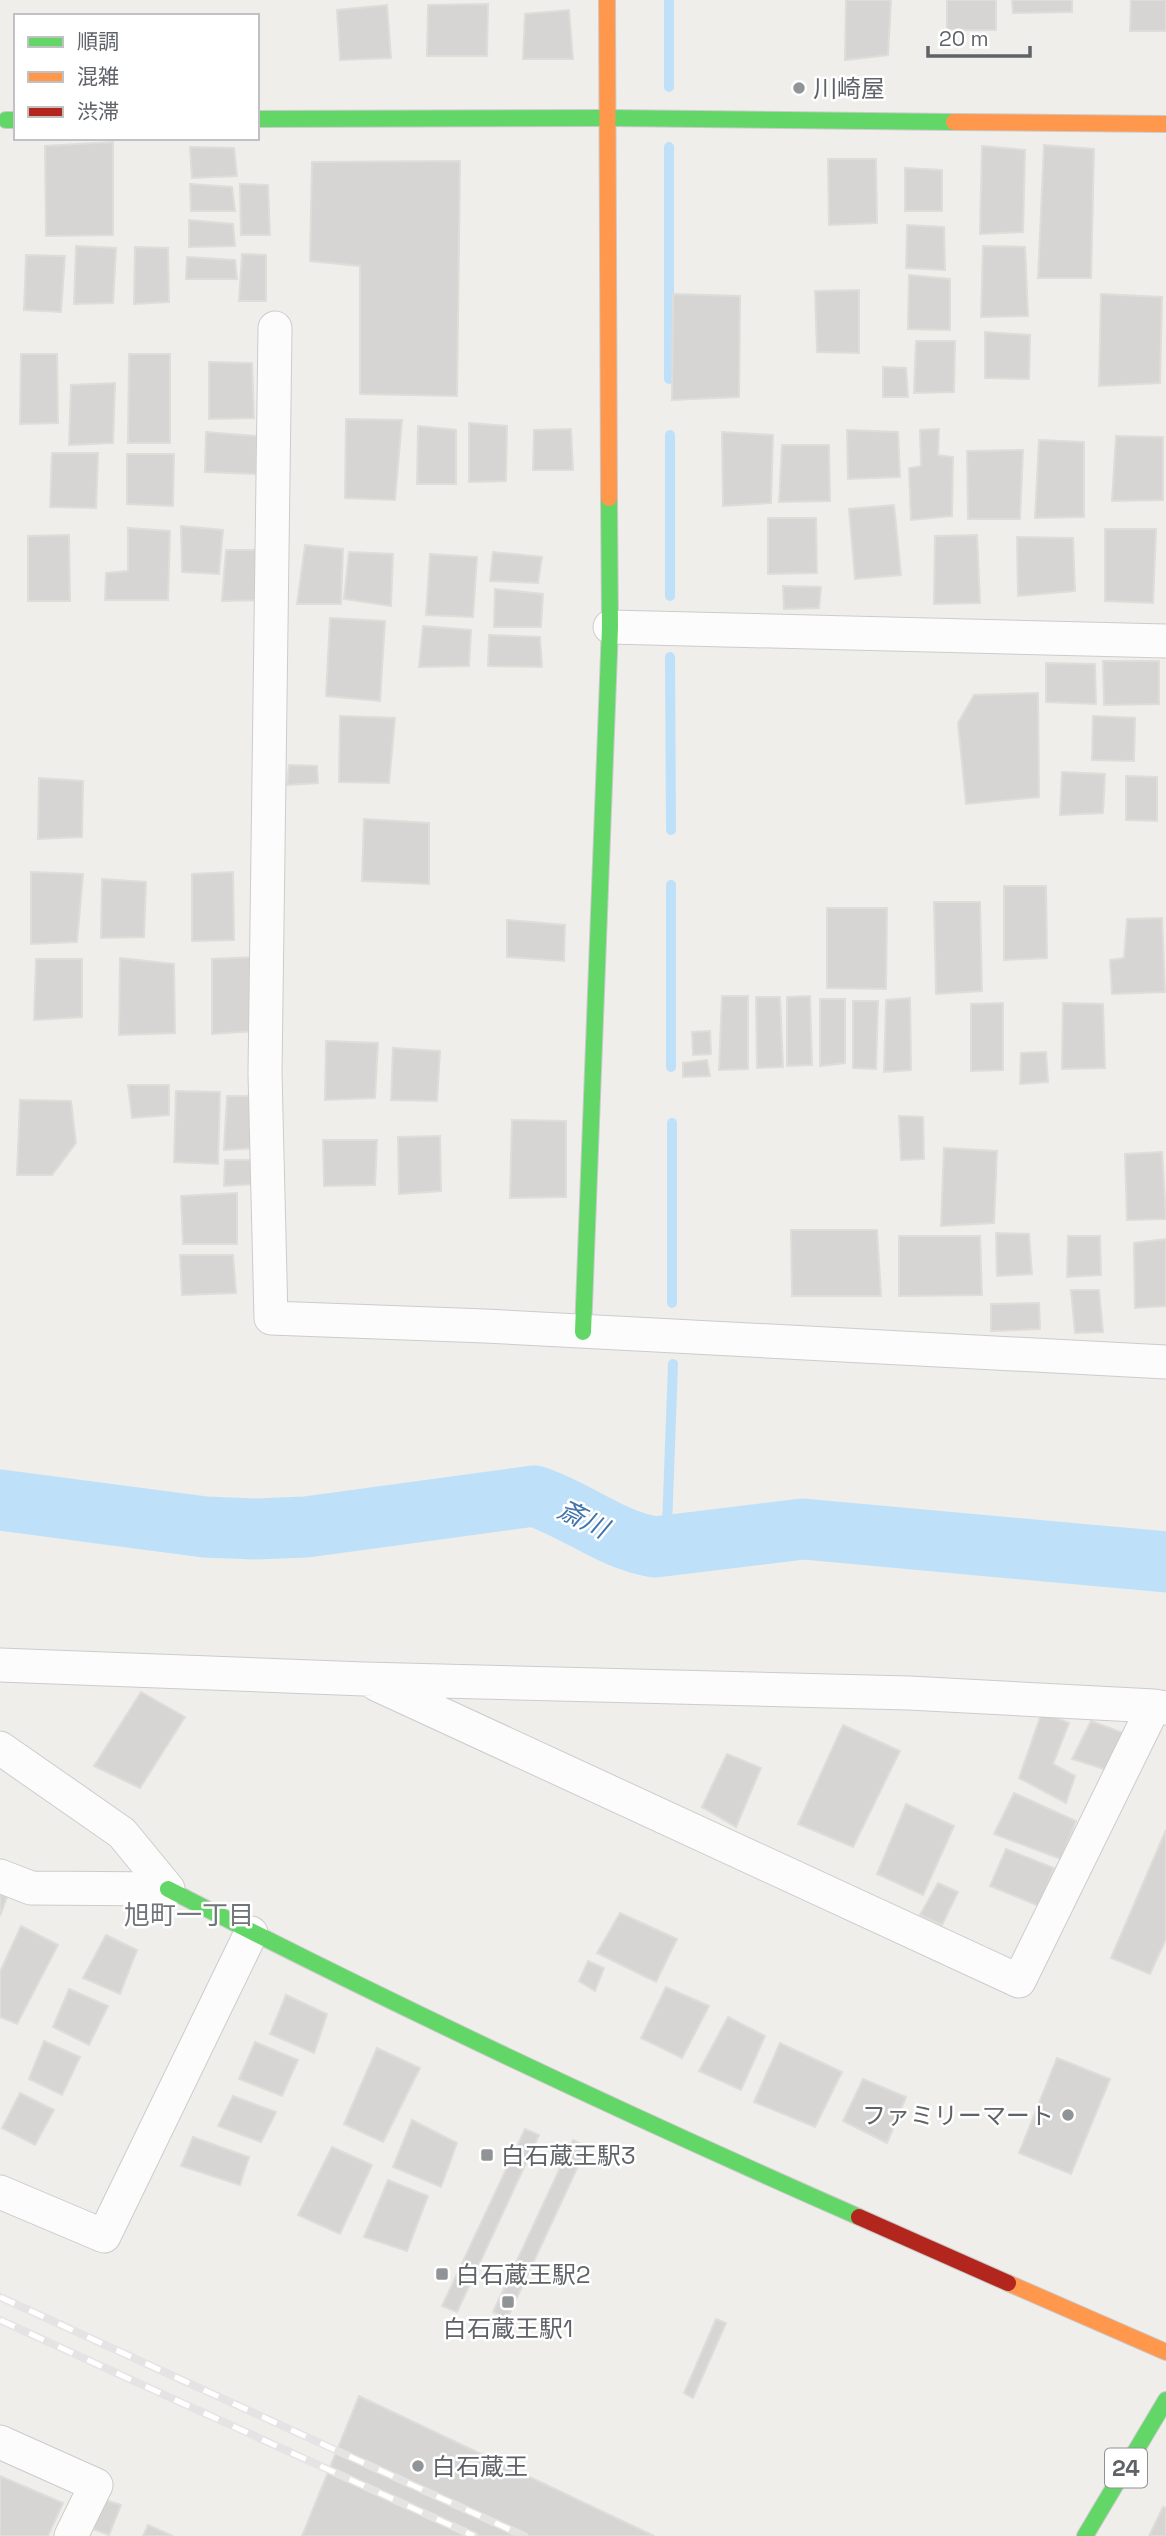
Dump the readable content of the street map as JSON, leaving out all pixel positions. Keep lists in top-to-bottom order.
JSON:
{
  "streets": {
    "street": ["24"]
  },
  "districts": ["旭町一丁目"],
  "water": ["斎川"],
  "places": {
    "other": ["川崎屋", "ファミリーマート", "白石蔵王"],
    "transit": ["白石蔵王駅3", "白石蔵王駅2", "白石蔵王駅1"]
  },
  "legend": ["順調", "混雑", "渋滞"],
  "scale_bar": "20 m"
}
